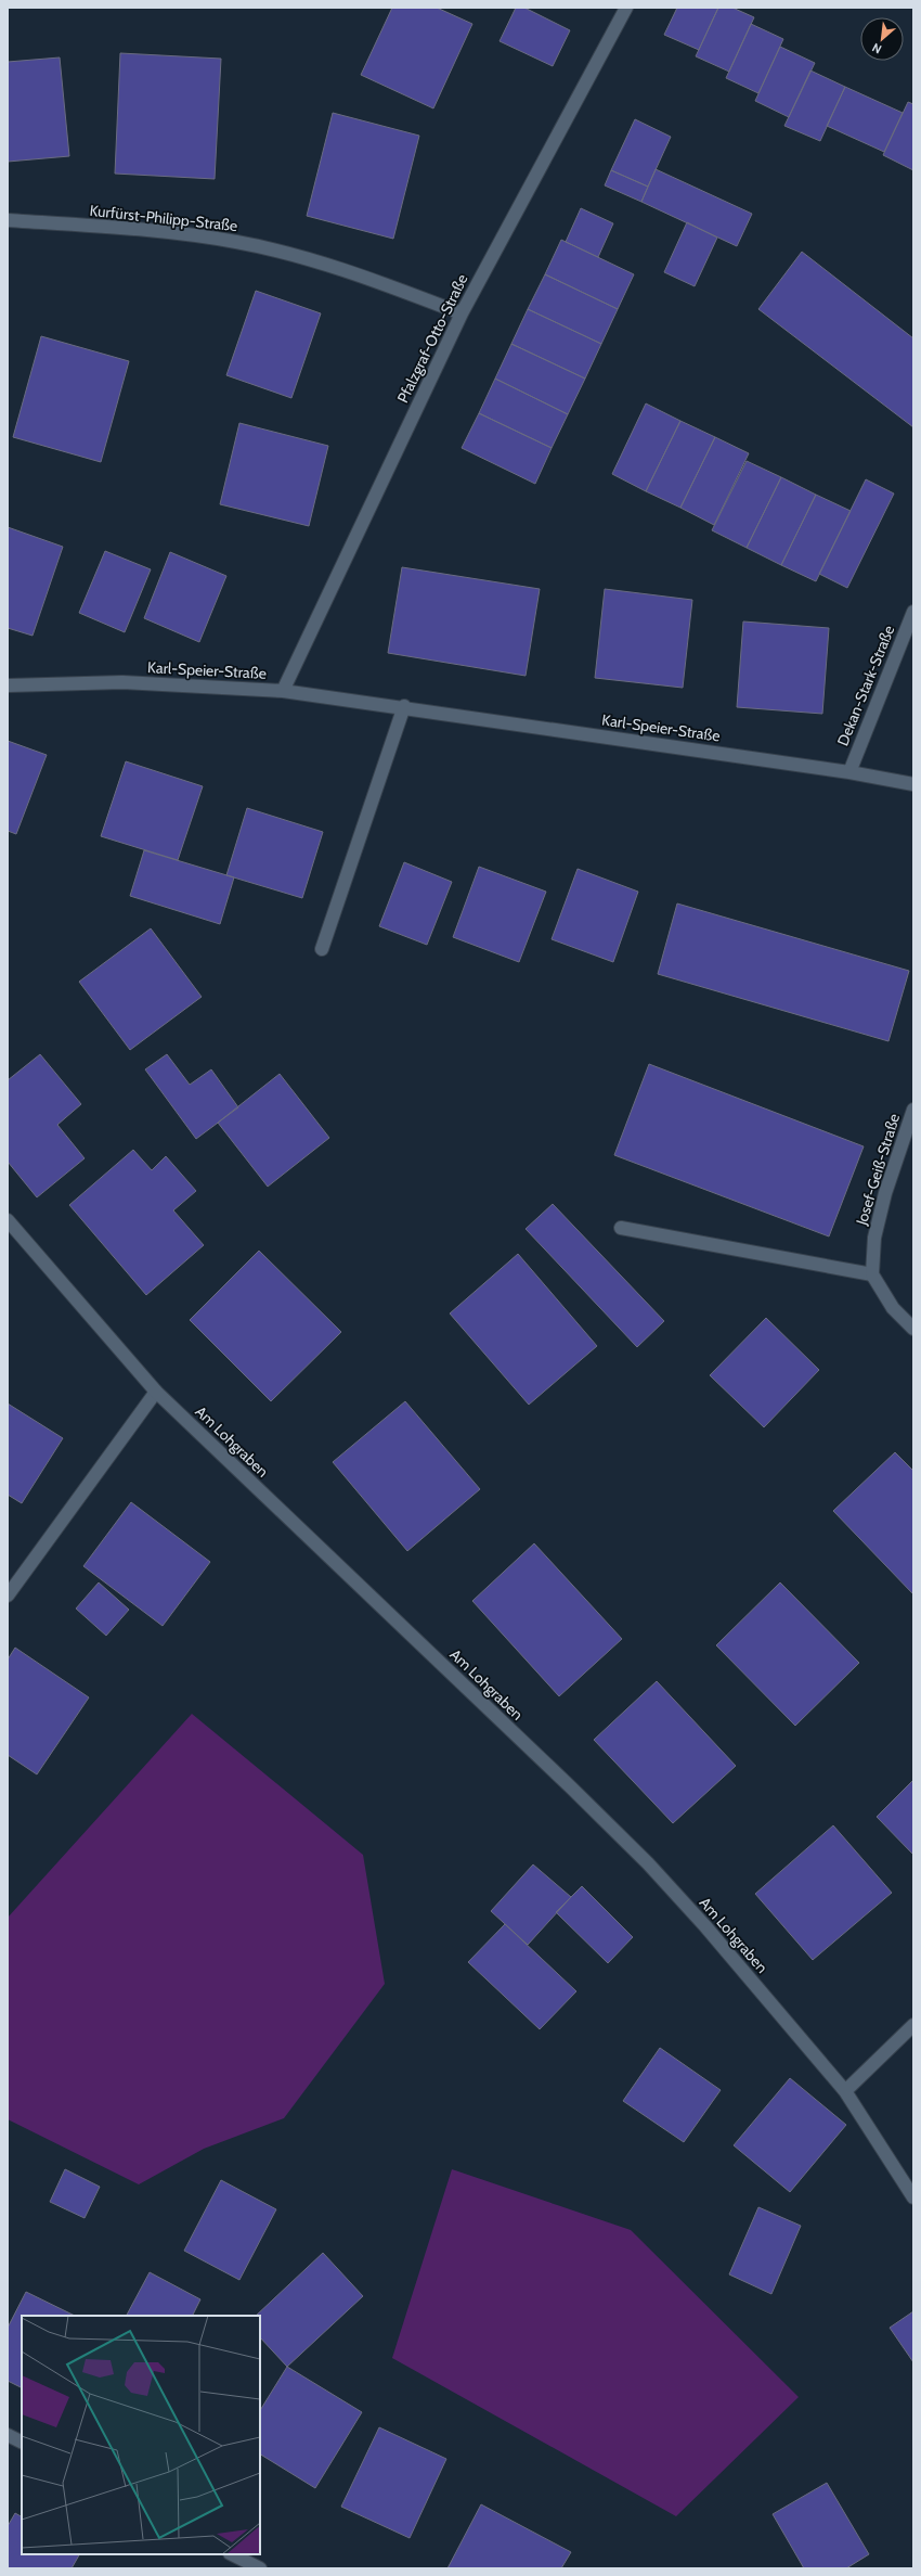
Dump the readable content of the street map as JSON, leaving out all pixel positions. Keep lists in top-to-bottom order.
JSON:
{
  "streets": {
    "street": [
      "Kurfürst-Philipp-Straße",
      "Pfalzgraf-Otto-Straße",
      "Karl-Speier-Straße",
      "Dekan-Stark-Straße",
      "Josef-Geiß-Straße",
      "Am Lohgraben"
    ]
  },
  "crossings": [
    ["Kurfürst-Philipp-Straße", "Pfalzgraf-Otto-Straße"],
    ["Pfalzgraf-Otto-Straße", "Karl-Speier-Straße"],
    ["Karl-Speier-Straße", "Dekan-Stark-Straße"]
  ],
  "north": "bottom left"
}
